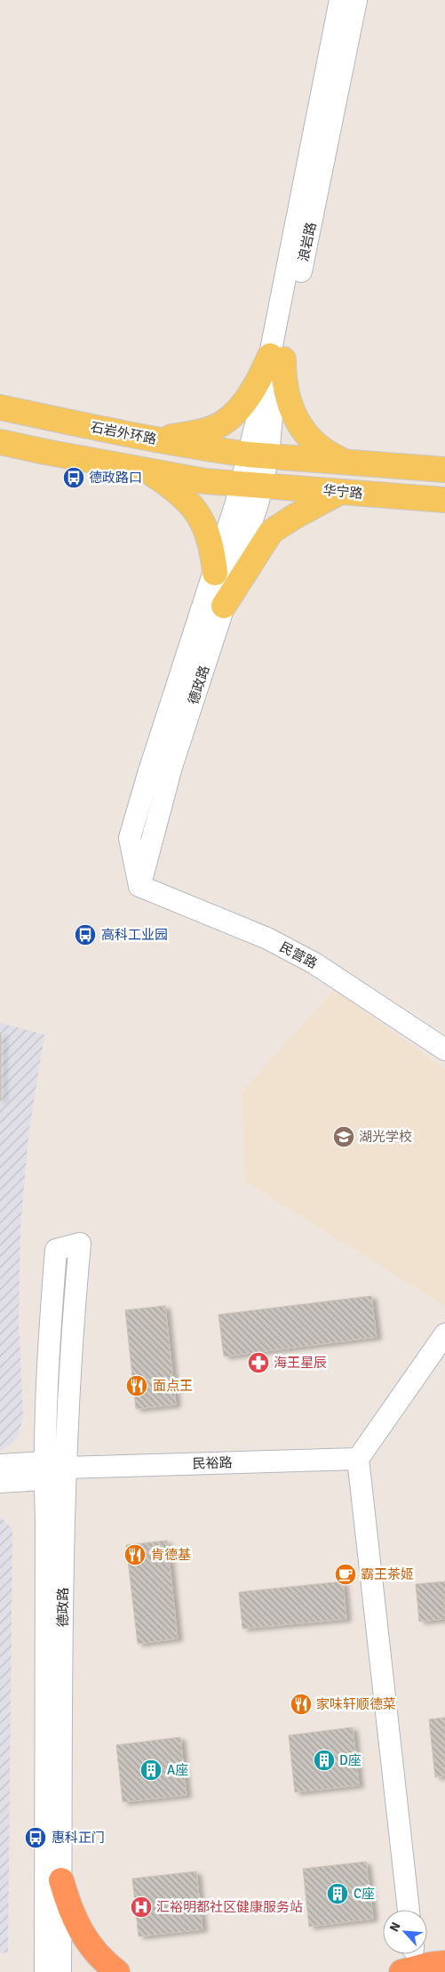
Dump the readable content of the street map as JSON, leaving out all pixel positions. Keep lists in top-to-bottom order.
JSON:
{
  "streets": {
    "main road": [
      "浪岩路",
      "石岩外环路",
      "华宁路",
      "德政路",
      "民营路",
      "民裕路"
    ]
  },
  "crossings": [
    ["浪岩路", "石岩外环路"],
    ["浪岩路", "华宁路"],
    ["浪岩路", "德政路"],
    ["华宁路", "德政路"],
    ["德政路", "民营路"],
    ["德政路", "民裕路"]
  ],
  "places": {
    "bus stop": ["德政路口", "高科工业园", "惠科正门"],
    "school or university": ["湖光学校"],
    "pharmacy": ["海王星辰"],
    "restaurant": ["面点王", "肯德基", "家味轩顺德菜"],
    "cafe": ["霸王茶姬"],
    "building": ["D座", "A座", "C座"],
    "hospital": ["汇裕明都社区健康服务站"]
  },
  "north": "top left"
}
